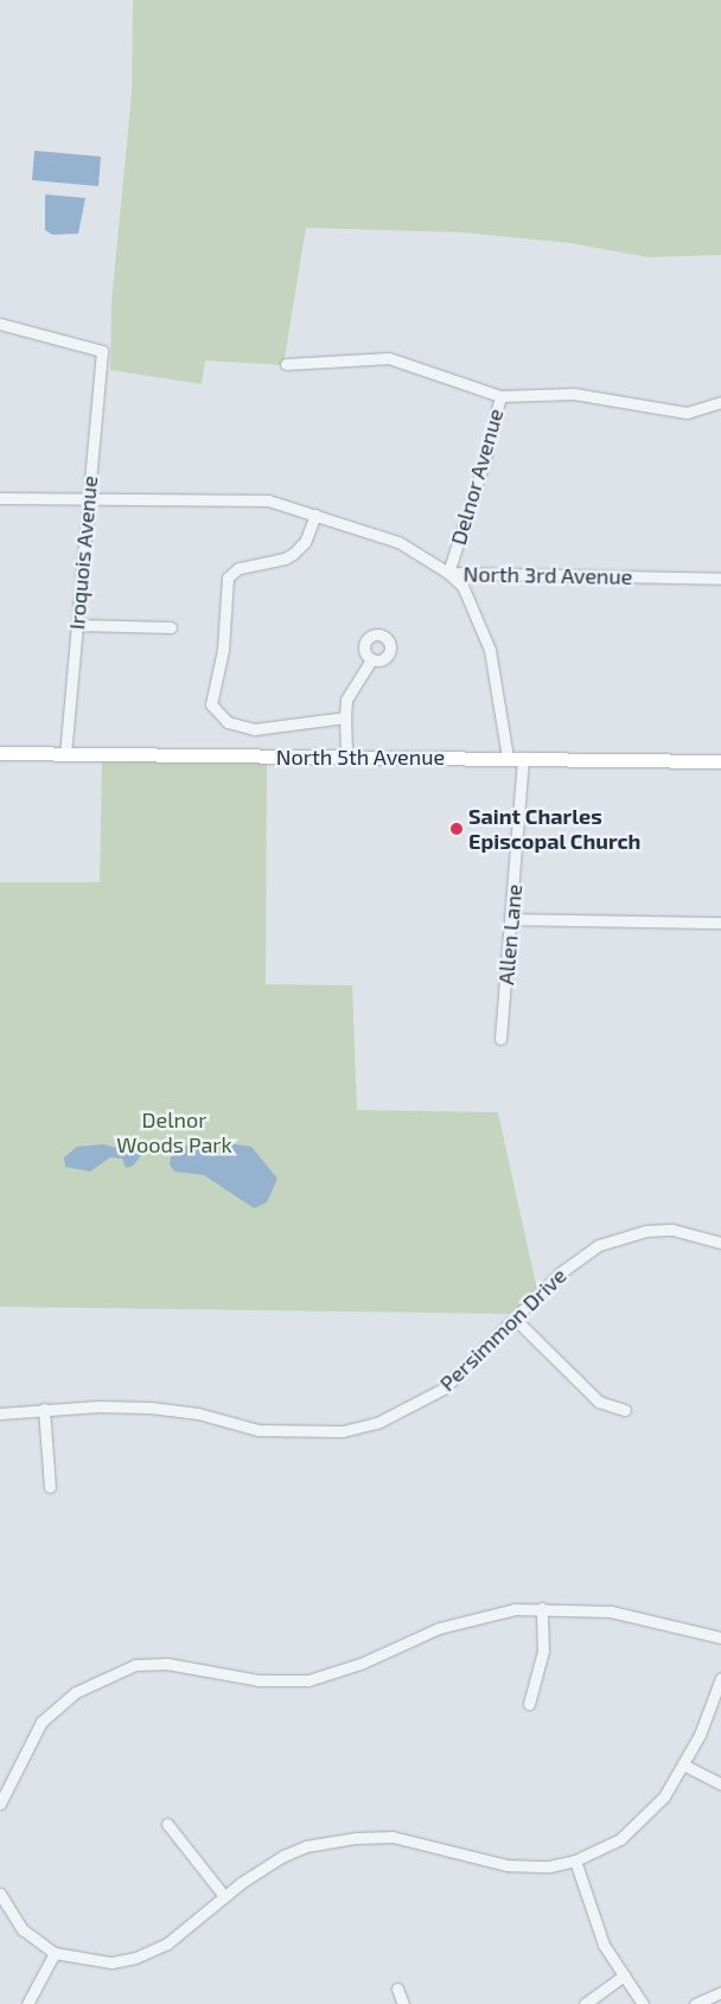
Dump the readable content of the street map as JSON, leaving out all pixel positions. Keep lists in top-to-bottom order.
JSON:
{
  "streets": {
    "main road": ["North 5th Avenue"],
    "street": [
      "Delnor Avenue",
      "Iroquois Avenue",
      "North 3rd Avenue",
      "Allen Lane",
      "Persimmon Drive"
    ]
  },
  "crossings": [
    ["Delnor Avenue", "North 3rd Avenue"],
    ["Delnor Avenue", "North 5th Avenue"],
    ["Iroquois Avenue", "North 3rd Avenue"],
    ["Iroquois Avenue", "North 5th Avenue"],
    ["North 5th Avenue", "Allen Lane"]
  ],
  "parks": ["Delnor Woods Park"],
  "places": ["Saint Charles Episcopal Church"]
}
